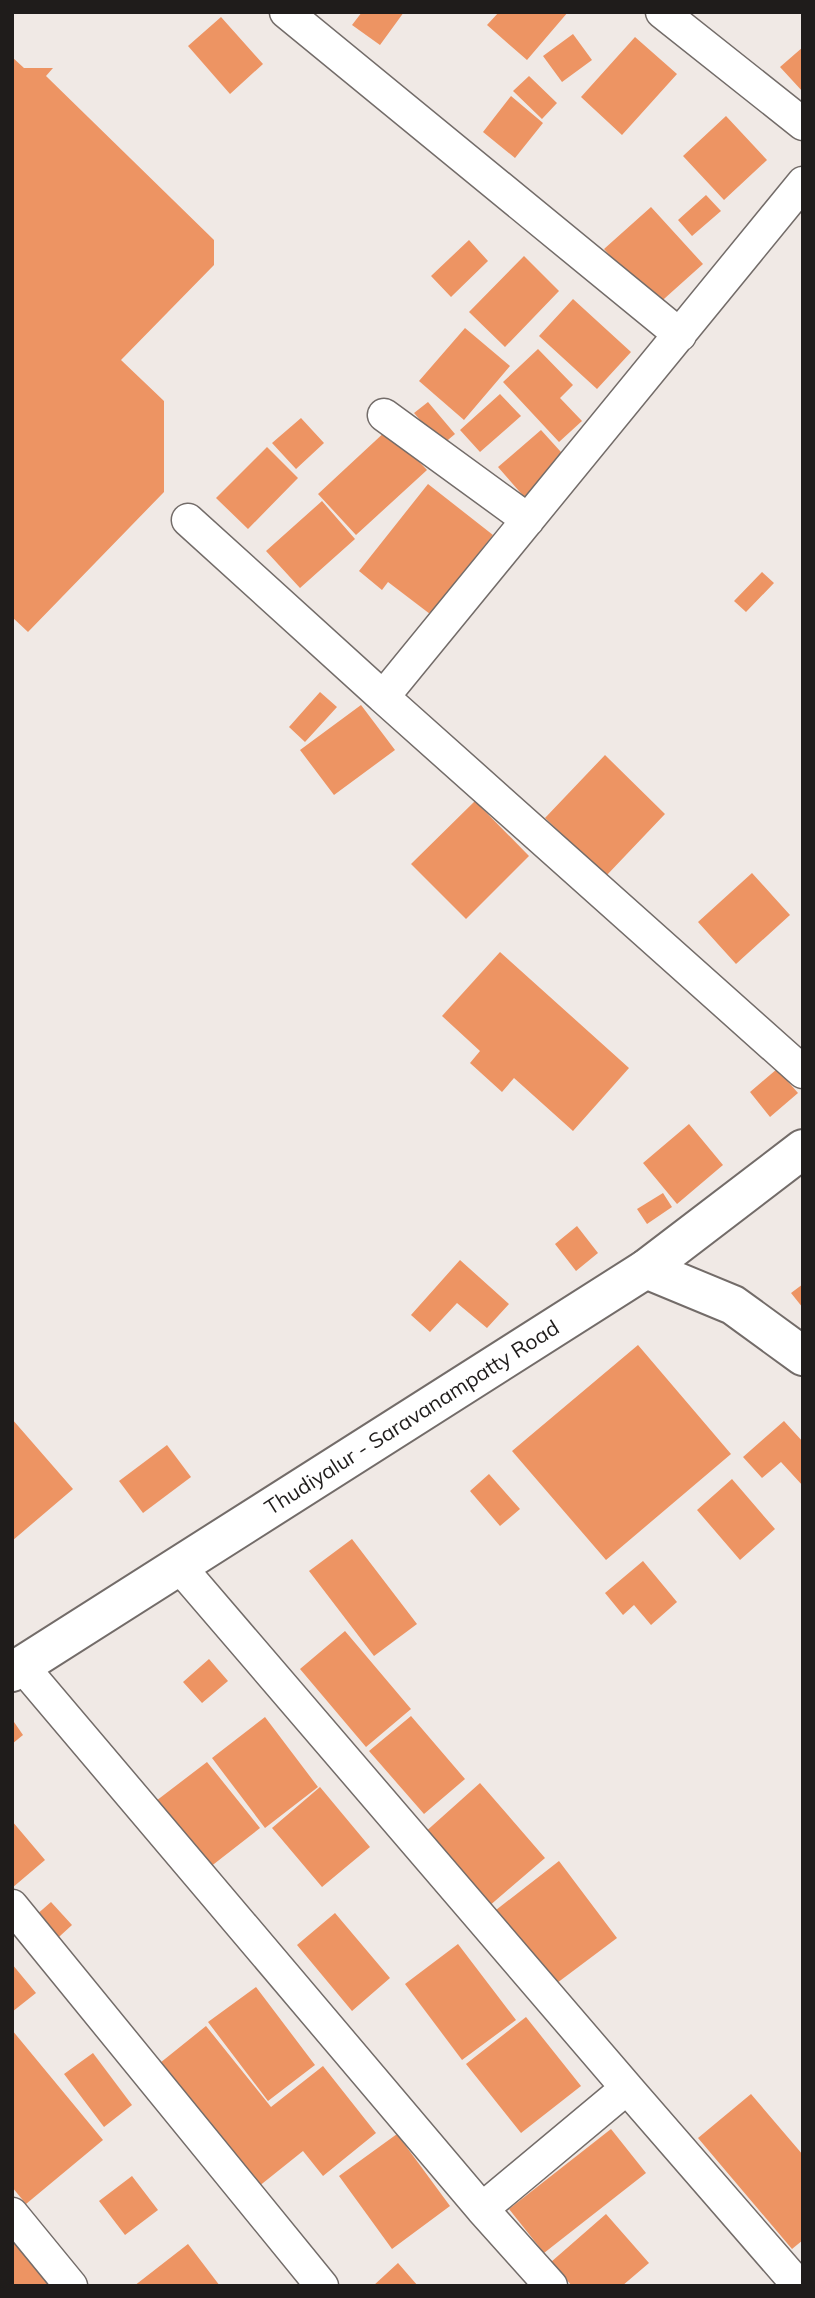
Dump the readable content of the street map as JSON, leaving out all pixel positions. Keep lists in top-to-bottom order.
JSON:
{
  "streets": {
    "main road": ["Thudiyalur - Saravanampatty Road"]
  }
}
